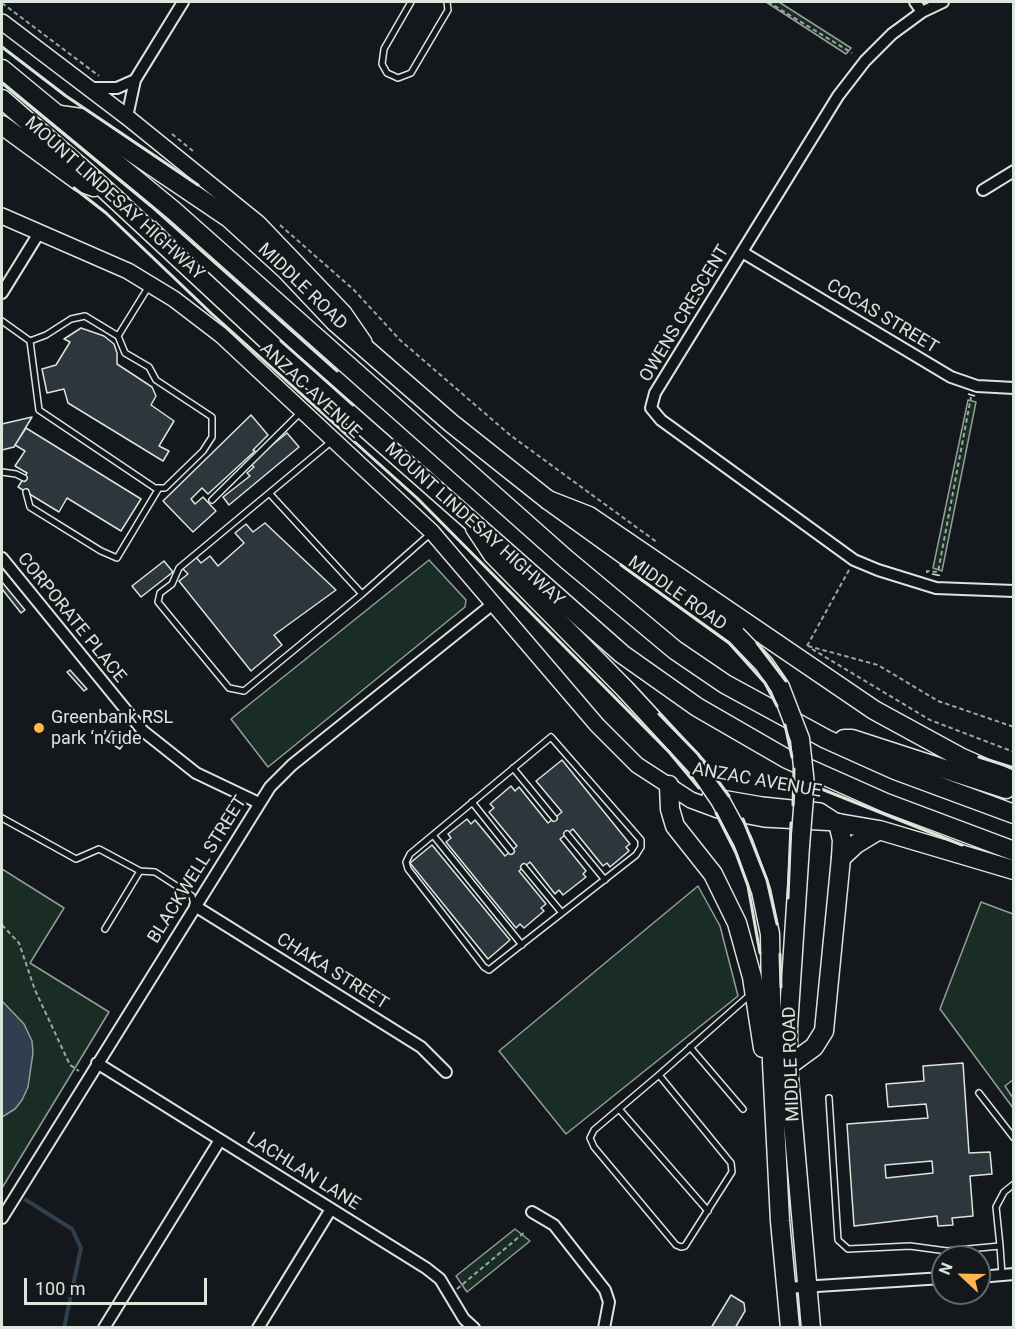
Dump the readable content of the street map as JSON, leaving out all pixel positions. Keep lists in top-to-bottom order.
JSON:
{
  "streets": {
    "main road": ["MOUNT LINDESAY HIGHWAY", "MIDDLE ROAD", "ANZAC AVENUE"],
    "street": [
      "OWENS CRESCENT",
      "COCAS STREET",
      "CORPORATE PLACE",
      "BLACKWELL STREET",
      "CHAKA STREET",
      "LACHLAN LANE"
    ]
  },
  "crossings": [
    ["MOUNT LINDESAY HIGHWAY", "MIDDLE ROAD"],
    ["OWENS CRESCENT", "COCAS STREET"],
    ["ANZAC AVENUE", "BLACKWELL STREET"],
    ["CORPORATE PLACE", "BLACKWELL STREET"],
    ["BLACKWELL STREET", "CHAKA STREET"],
    ["BLACKWELL STREET", "LACHLAN LANE"]
  ],
  "places": ["Greenbank RSL park ‘n’ ride"],
  "scale_bar": "100 m",
  "north": "left"
}
